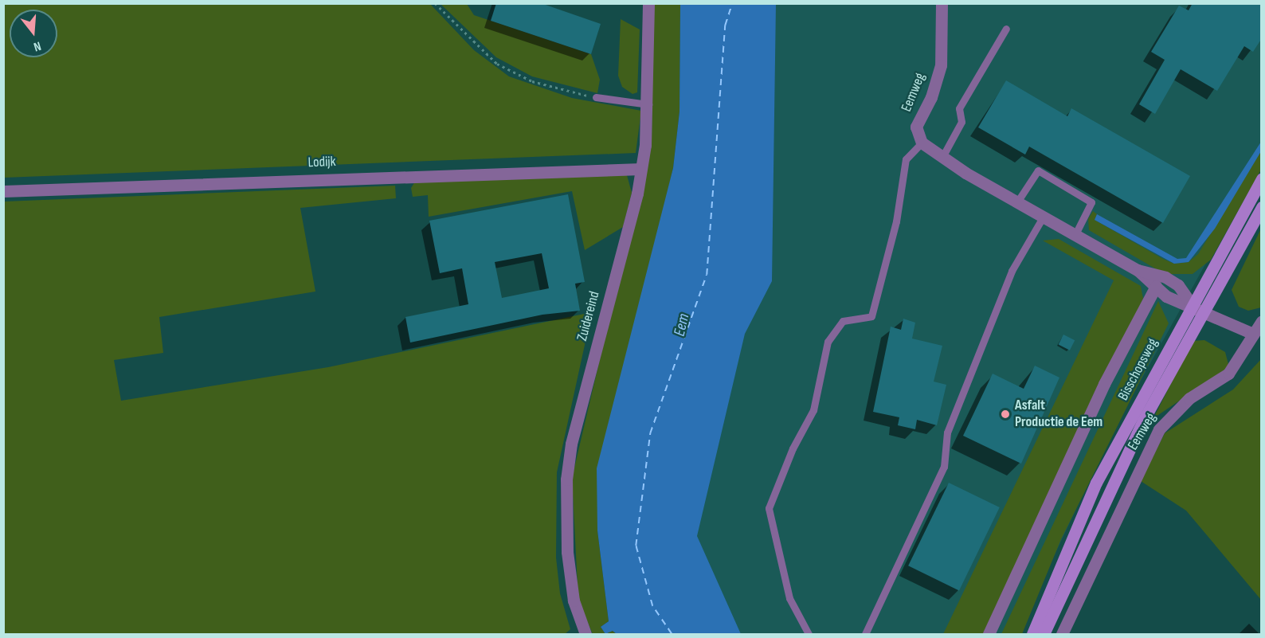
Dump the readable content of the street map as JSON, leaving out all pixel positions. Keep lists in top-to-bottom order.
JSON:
{
  "streets": {
    "main road": ["Bisschopsweg"],
    "street": ["Eemweg", "Lodijk", "Zuidereind"]
  },
  "crossings": [
    ["Lodijk", "Zuidereind"]
  ],
  "water": ["Eem"],
  "places": ["Asfalt Productie de Eem"],
  "north": "bottom"
}
